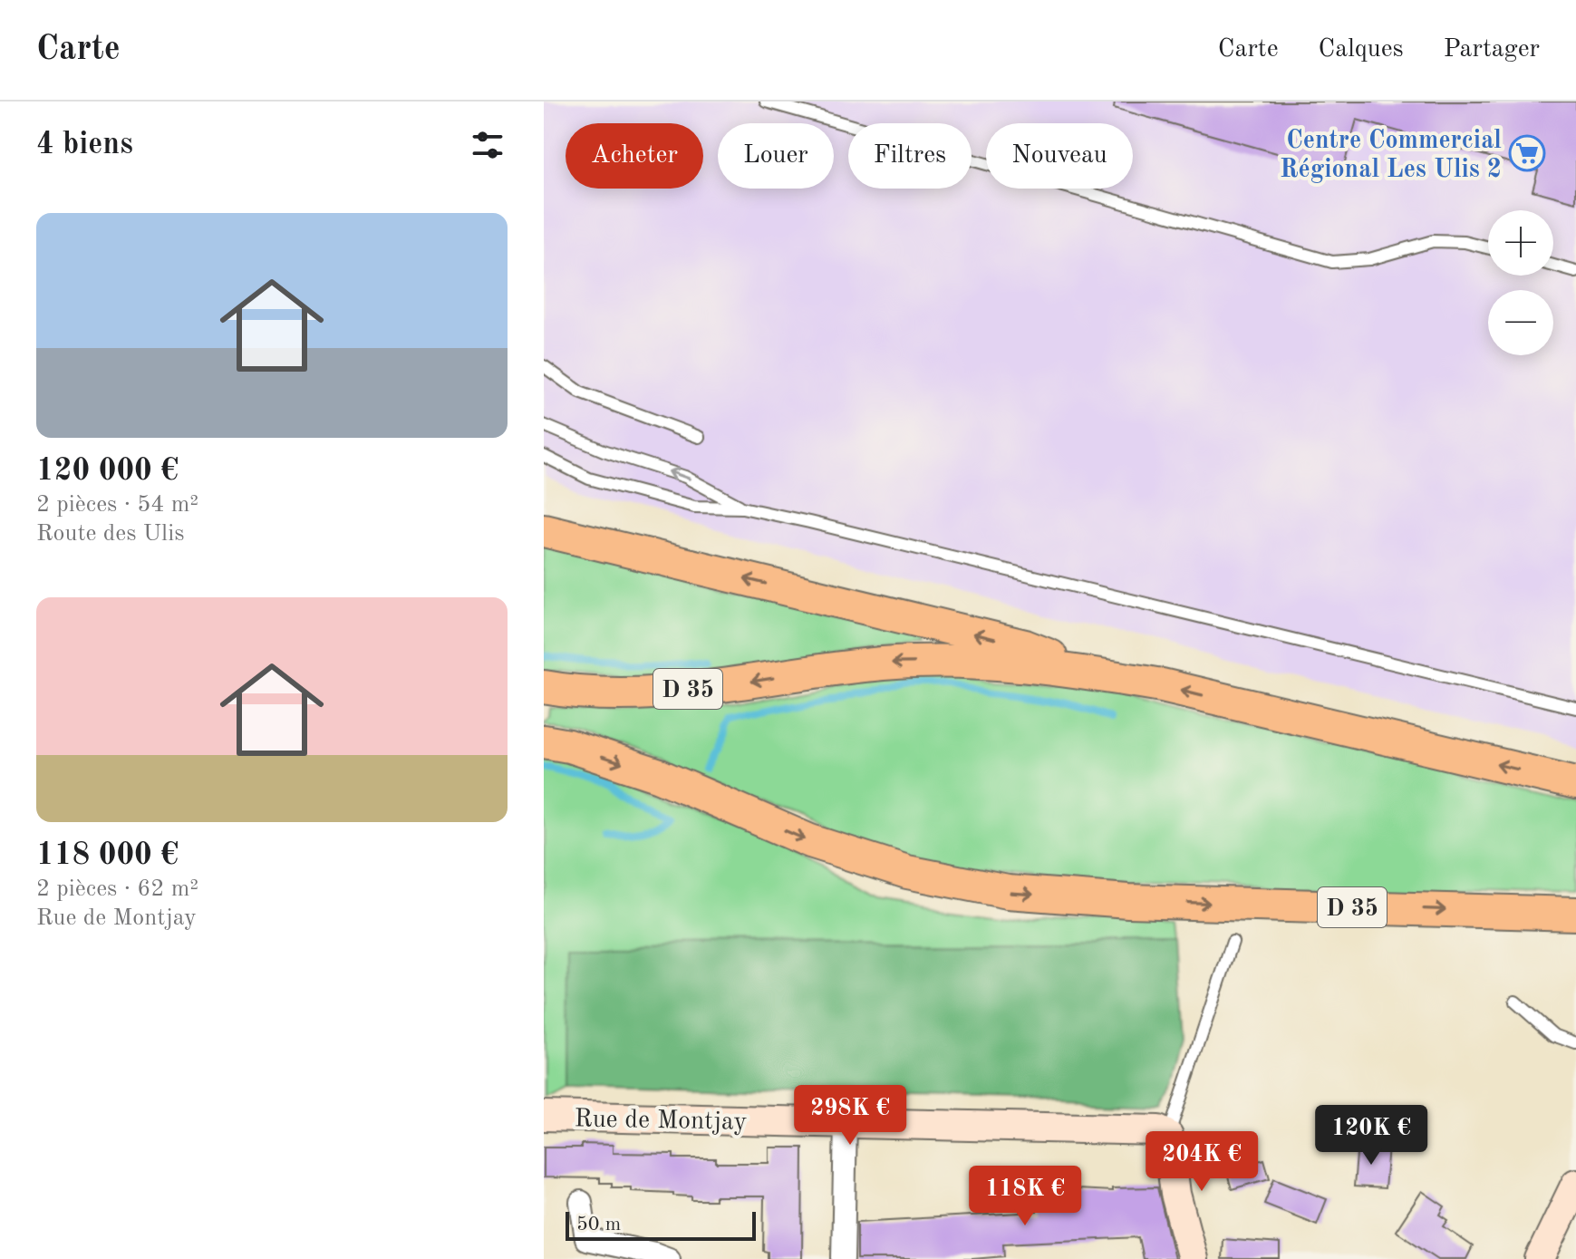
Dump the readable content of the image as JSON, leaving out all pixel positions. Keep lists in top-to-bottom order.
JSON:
{
  "streets": {
    "main road": ["D 35"],
    "street": ["Rue de Montjay"]
  },
  "places": {
    "supermarket": ["Centre Commercial Régional Les Ulis 2"]
  },
  "scale_bar": "50 m",
  "page": {
    "header": "Carte",
    "nav": ["Carte", "Calques", "Partager"],
    "heading": "4 biens",
    "chip": [
      "Acheter",
      "Louer",
      "Filtres",
      "Nouveau"
    ],
    "list": [
      {
        "name": "120 000 €",
        "note": "2 pièces · 54 m² · Route des Ulis"
      },
      {
        "name": "118 000 €",
        "note": "2 pièces · 62 m² · Rue de Montjay"
      }
    ],
    "map_buttons": ["+", "−"],
    "price": [
      "298K €",
      "120K €",
      "204K €",
      "118K €"
    ],
    "scale": "50 m"
  }
}
